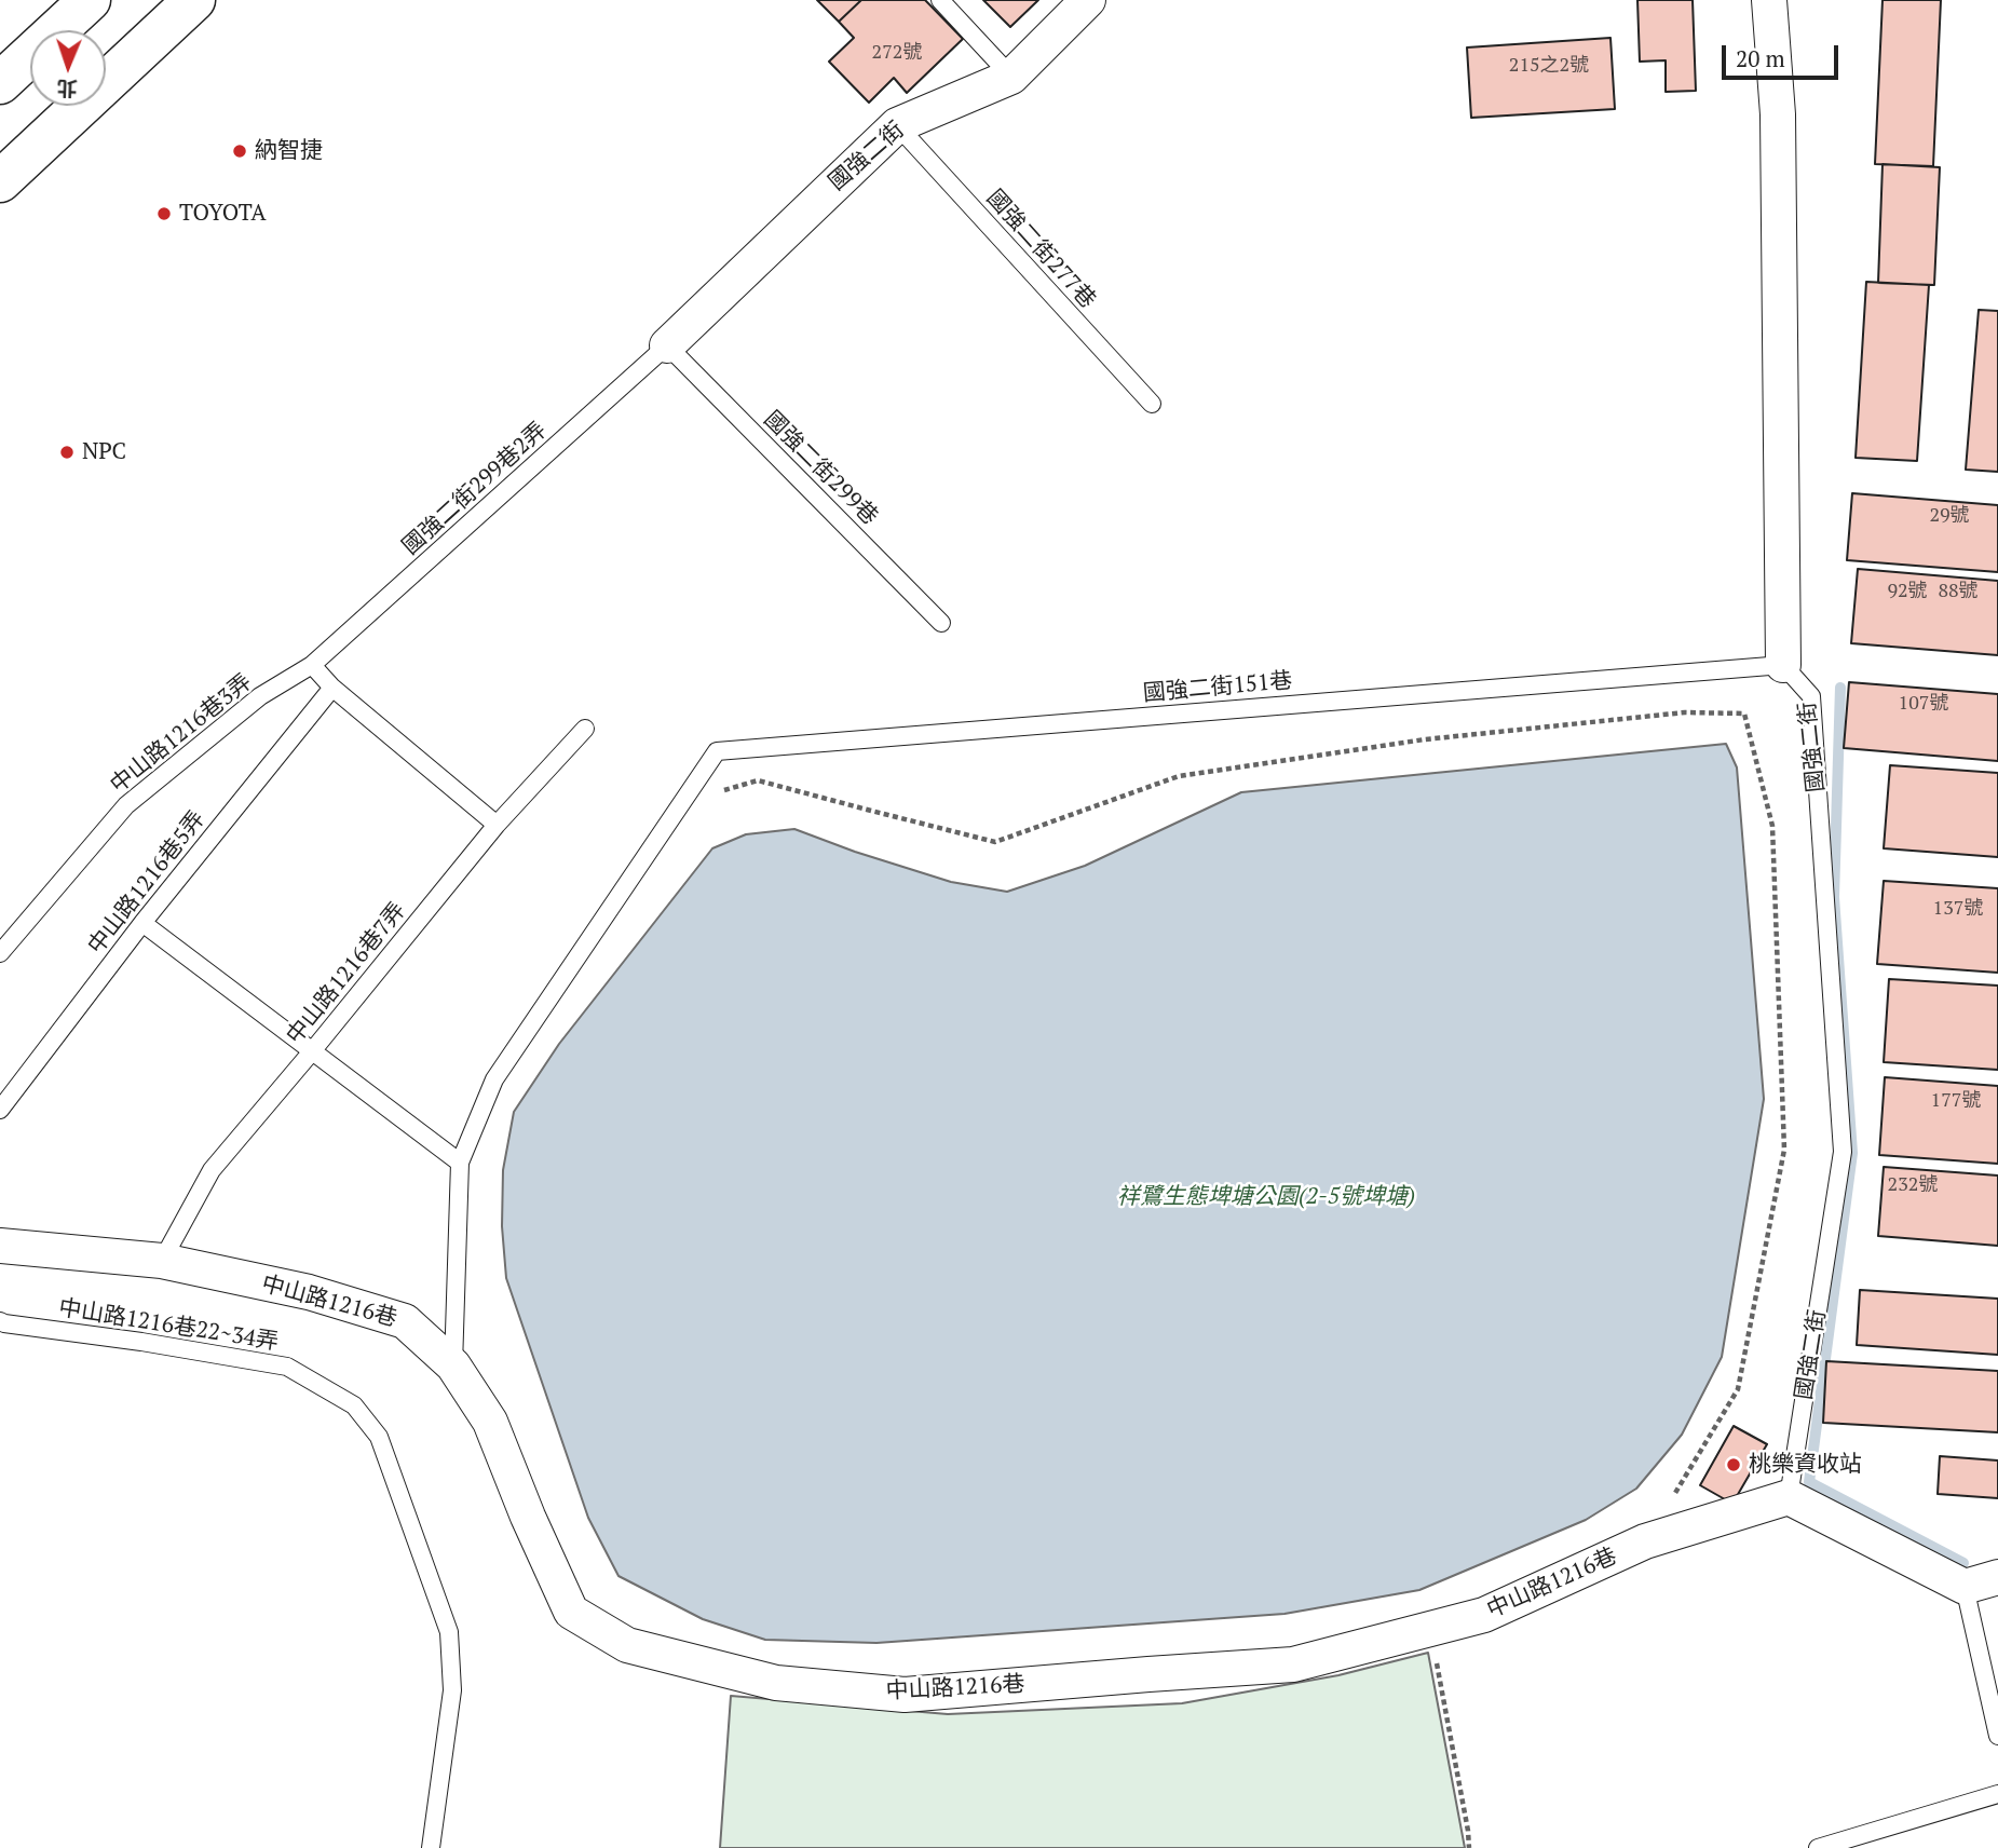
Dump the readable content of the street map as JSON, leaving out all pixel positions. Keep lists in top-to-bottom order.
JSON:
{
  "streets": {
    "street": ["國強二街", "中山路1216巷"],
    "lane": [
      "國強二街277巷",
      "國強二街299巷",
      "國強二街299巷2弄",
      "國強二街151巷",
      "中山路1216巷3弄",
      "中山路1216巷5弄",
      "中山路1216巷7弄",
      "中山路1216巷22~34弄"
    ]
  },
  "crossings": [
    ["國強二街", "國強二街277巷"],
    ["國強二街", "國強二街299巷"],
    ["國強二街", "國強二街299巷2弄"],
    ["國強二街", "國強二街151巷"],
    ["國強二街", "中山路1216巷"],
    ["國強二街299巷", "國強二街299巷2弄"],
    ["國強二街299巷2弄", "中山路1216巷3弄"],
    ["中山路1216巷7弄", "中山路1216巷"]
  ],
  "parks": ["祥鷺生態埤塘公園(2-5號埤塘)"],
  "places": [
    "納智捷",
    "TOYOTA",
    "NPC",
    "桃樂資收站"
  ],
  "house_numbers": [
    "272號",
    "215之2號",
    "29號",
    "92號",
    "88號",
    "107號",
    "137號",
    "177號",
    "232號"
  ],
  "scale_bar": "20 m",
  "north": "bottom"
}
